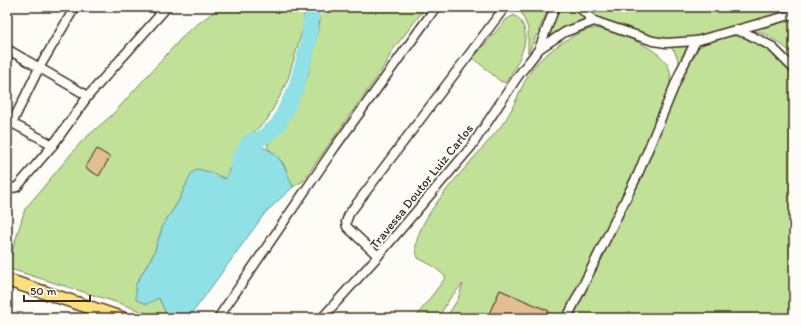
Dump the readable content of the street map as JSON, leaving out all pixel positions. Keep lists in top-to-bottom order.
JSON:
{
  "streets": {
    "street": ["Travessa Doutor Luiz Carlos"]
  },
  "scale_bar": "50 m"
}
